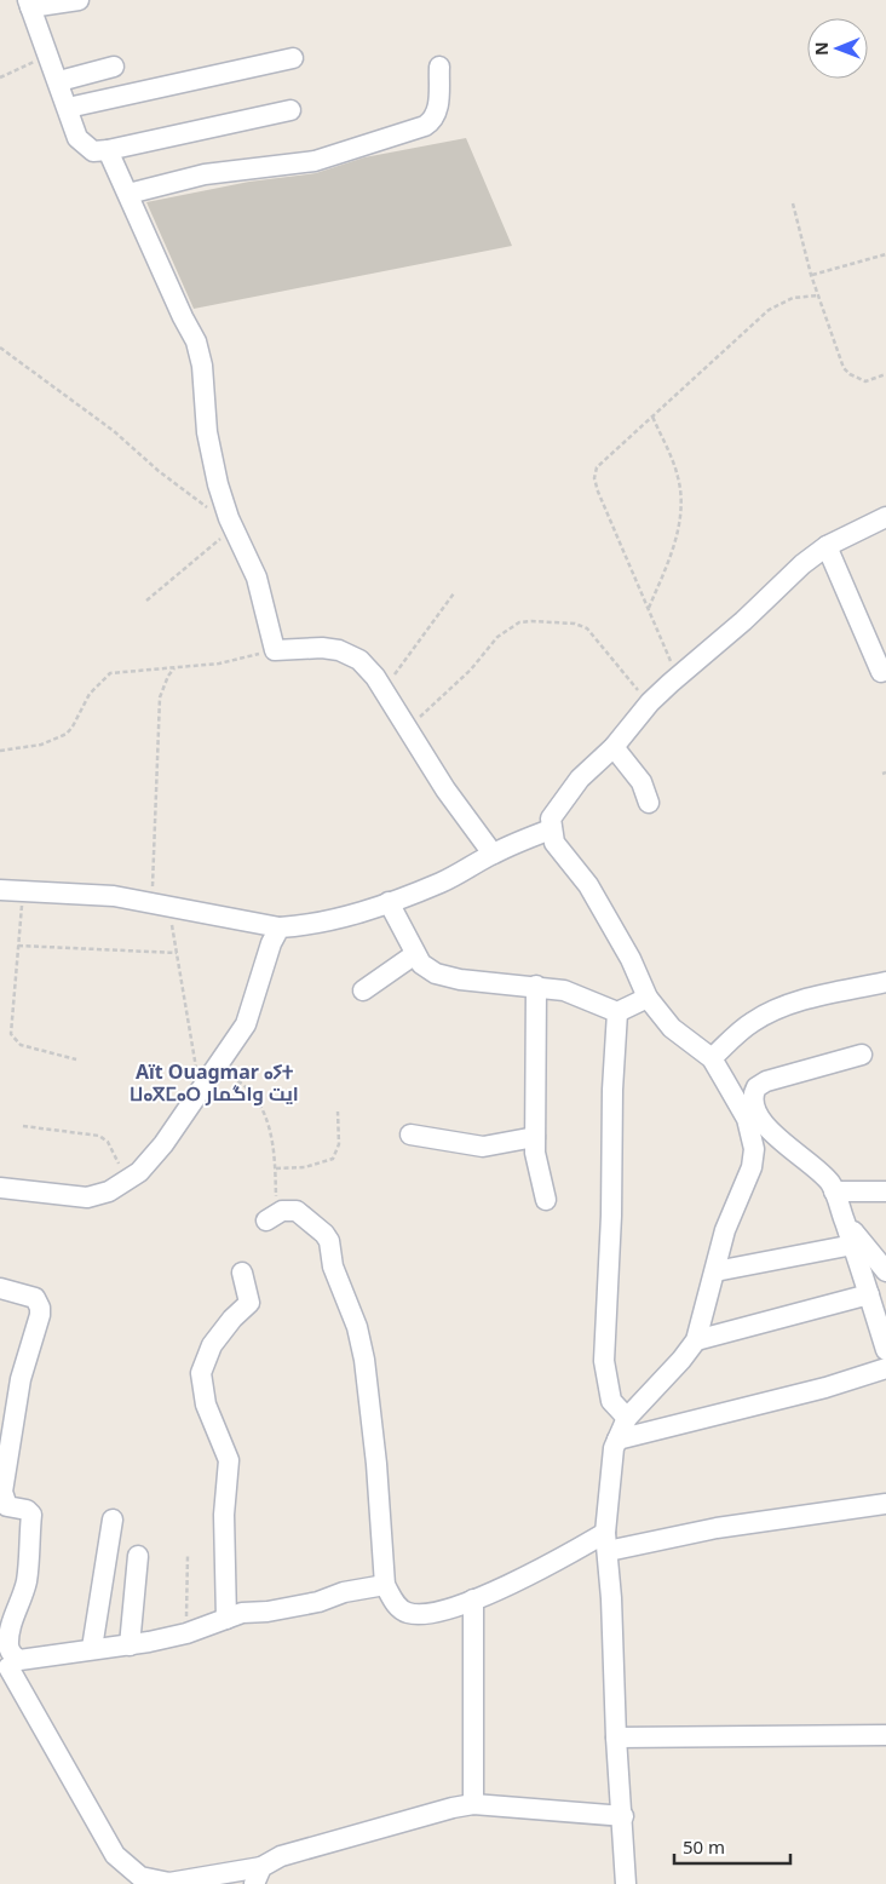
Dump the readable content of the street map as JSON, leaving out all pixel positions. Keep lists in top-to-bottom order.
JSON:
{
  "districts": ["Aït Ouagmar ⴰⵢⵜ ⵡⴰⴳⵎⴰⵔ ايت واگمار"],
  "scale_bar": "50 m",
  "north": "left"
}
